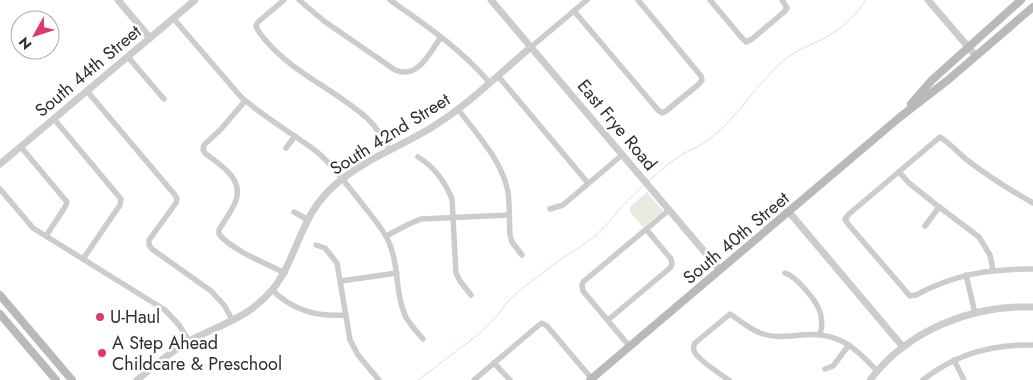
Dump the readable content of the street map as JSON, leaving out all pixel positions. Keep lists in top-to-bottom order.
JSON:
{
  "streets": {
    "main road": ["South 40th Street"],
    "street": ["South 44th Street", "East Frye Road", "South 42nd Street"]
  },
  "crossings": [
    ["East Frye Road", "South 42nd Street"],
    ["East Frye Road", "South 40th Street"]
  ],
  "places": ["U-Haul", "A Step Ahead Childcare & Preschool"],
  "north": "bottom left"
}
